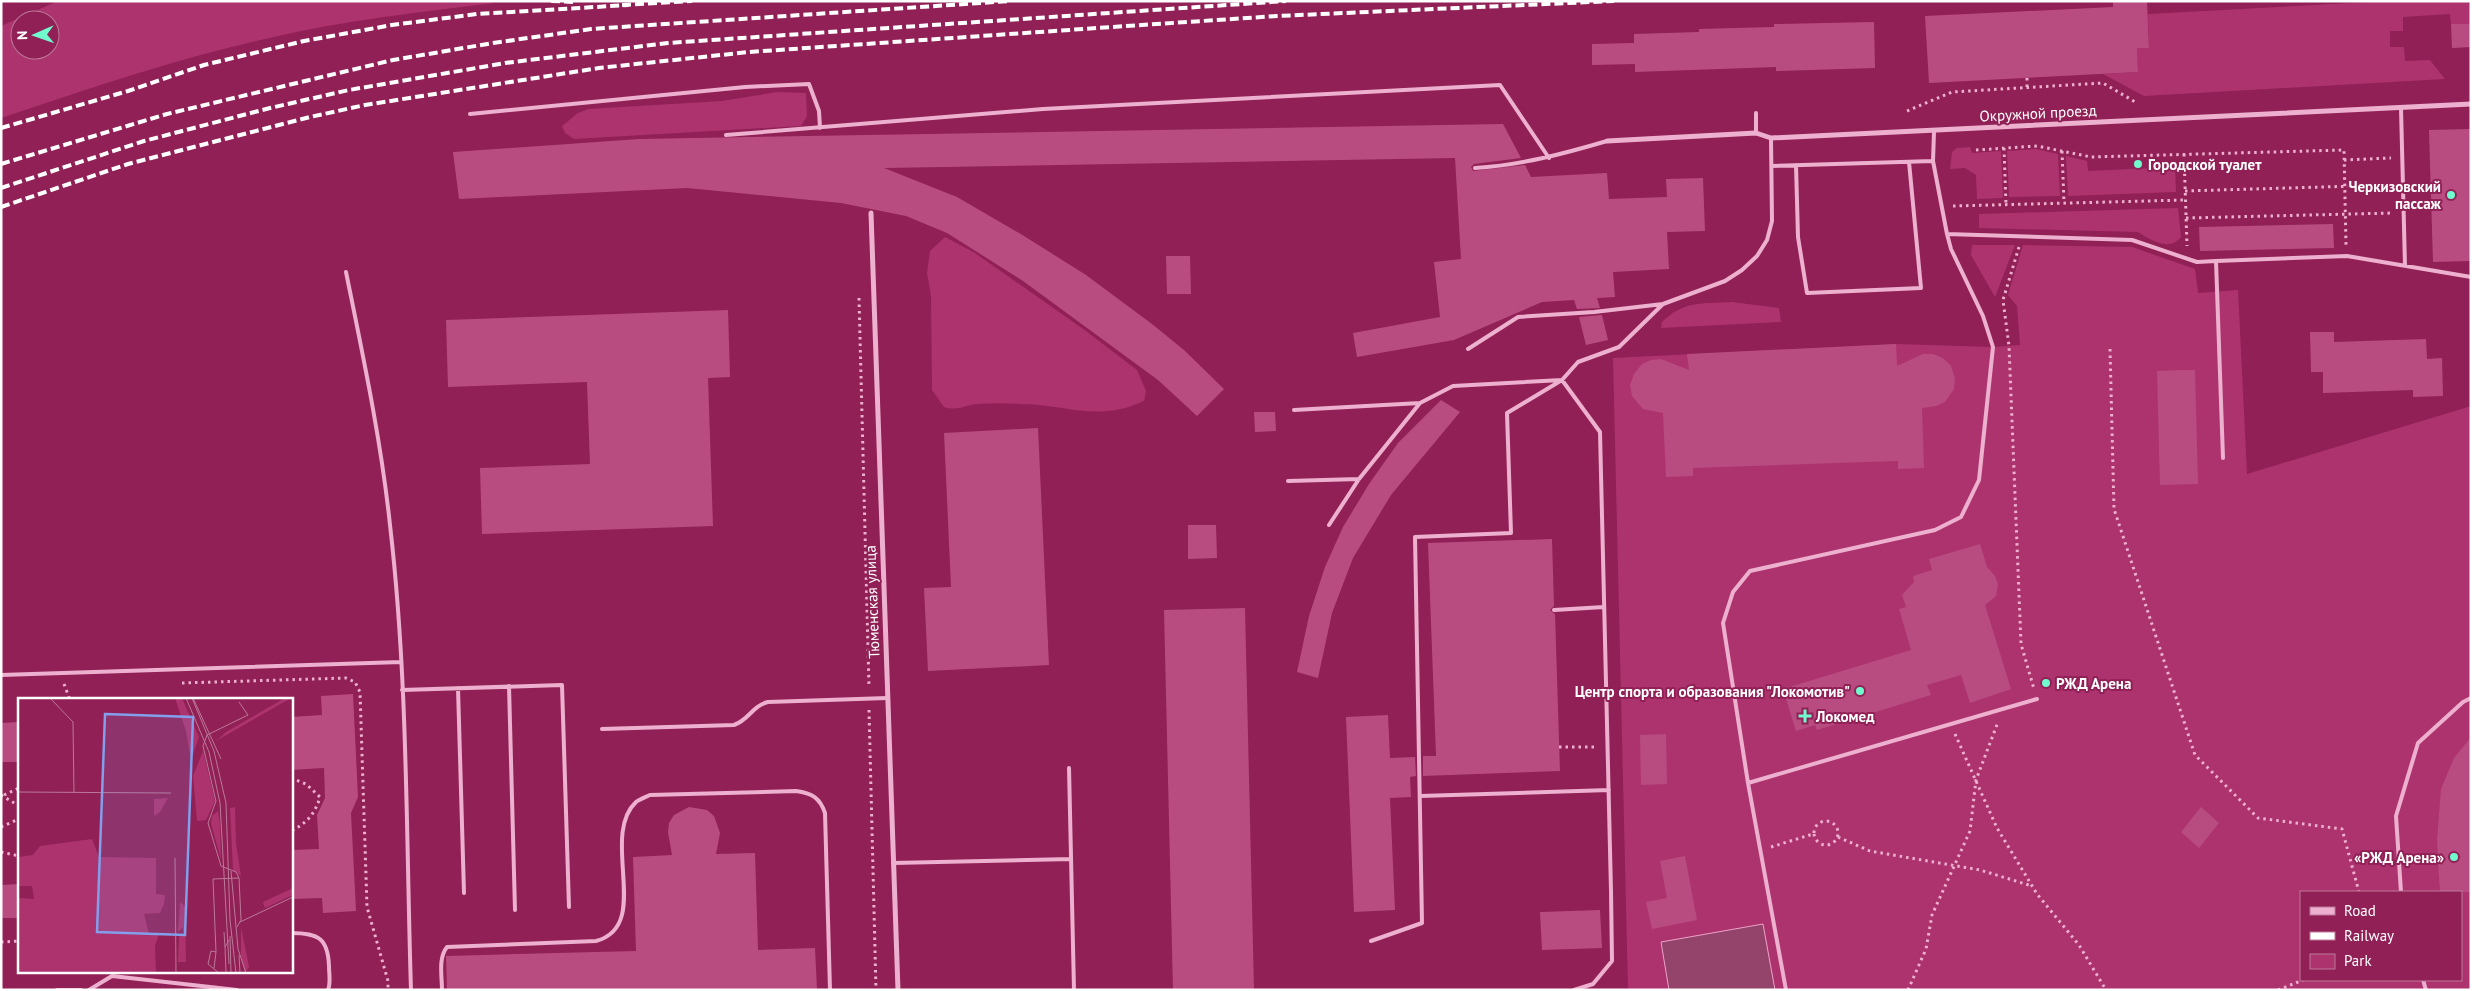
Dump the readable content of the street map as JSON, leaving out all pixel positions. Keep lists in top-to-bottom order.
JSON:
{
  "streets": {
    "street": ["Окружной проезд", "Тюменская улица"]
  },
  "places": {
    "other": [
      "Городской туалет",
      "Черкизовский пассаж",
      "РЖД Арена",
      "Центр спорта и образования \"Локомотив\"",
      "«РЖД Арена»"
    ],
    "health": ["Локомед"]
  },
  "legend": ["Road", "Railway", "Park"],
  "north": "left"
}
